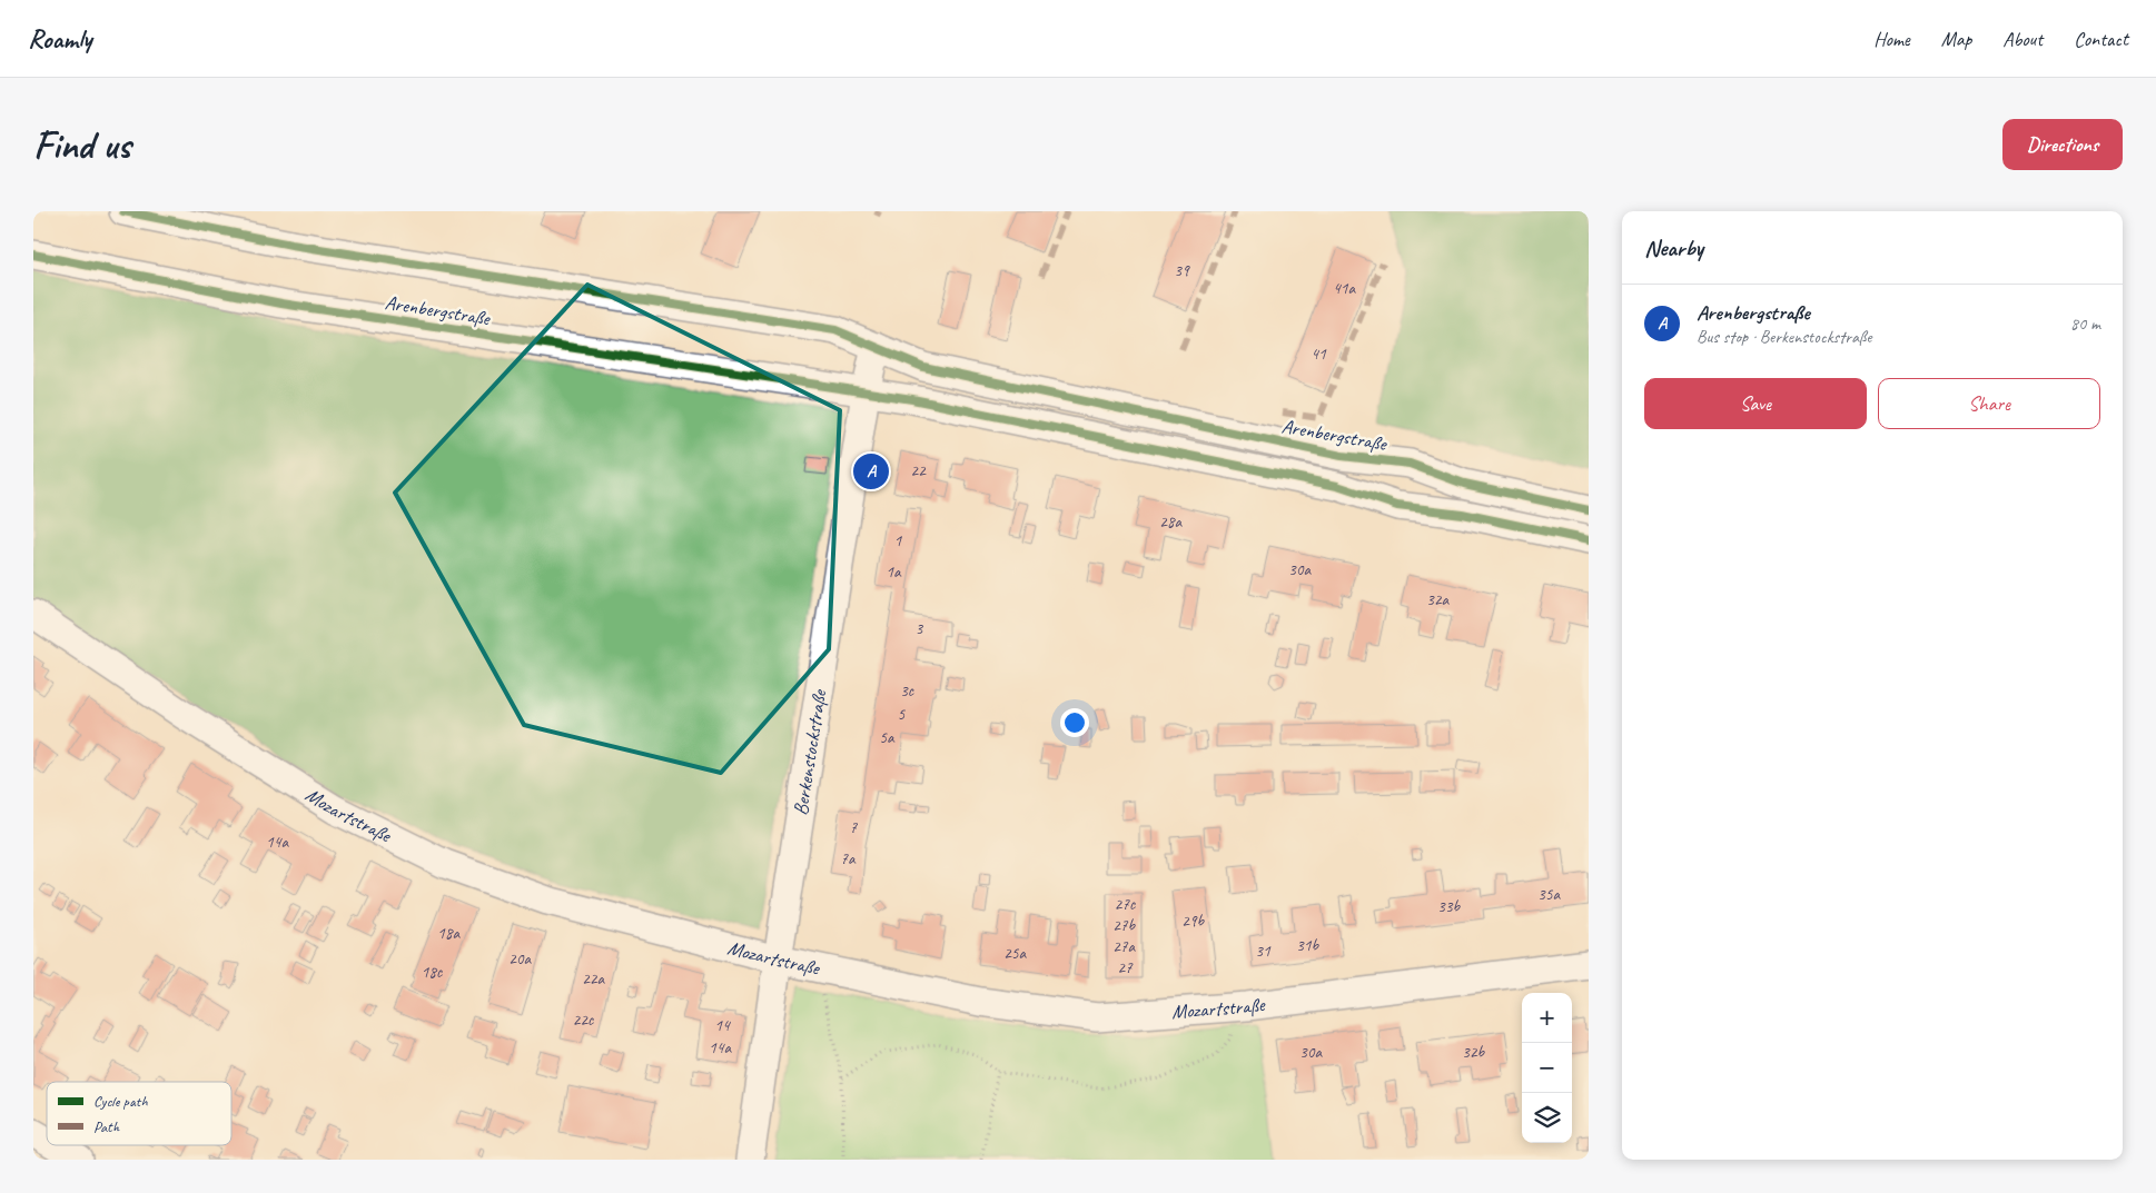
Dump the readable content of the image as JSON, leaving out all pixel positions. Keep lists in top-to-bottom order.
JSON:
{
  "streets": {
    "street": ["Arenbergstraße", "Berkenstockstraße", "Mozartstraße"]
  },
  "crossings": [
    ["Arenbergstraße", "Berkenstockstraße"],
    ["Berkenstockstraße", "Mozartstraße"]
  ],
  "house_numbers": [
    "39",
    "41a",
    "41",
    "22",
    "28a",
    "1",
    "30a",
    "1a",
    "32a",
    "3",
    "3c",
    "5",
    "5a",
    "7",
    "14a",
    "7a",
    "35a",
    "27c",
    "33b",
    "29b",
    "27b",
    "18a",
    "31b",
    "27a",
    "31",
    "25a",
    "20a",
    "27",
    "18c",
    "22a",
    "22c",
    "14",
    "14a",
    "30a",
    "32b"
  ],
  "legend": ["Cycle path", "Path"],
  "page": {
    "header": "Roamly",
    "nav": [
      "Home",
      "Map",
      "About",
      "Contact"
    ],
    "buttons": [
      "Directions",
      ["Save", "Share"]
    ],
    "title": "Find us",
    "heading": "Nearby",
    "list": [
      {
        "mark": "A",
        "name": "Arenbergstraße",
        "note": "Bus stop · Berkenstockstraße",
        "value": "80 m"
      }
    ],
    "pins": "A",
    "map_buttons": ["+", "−"]
  }
}
